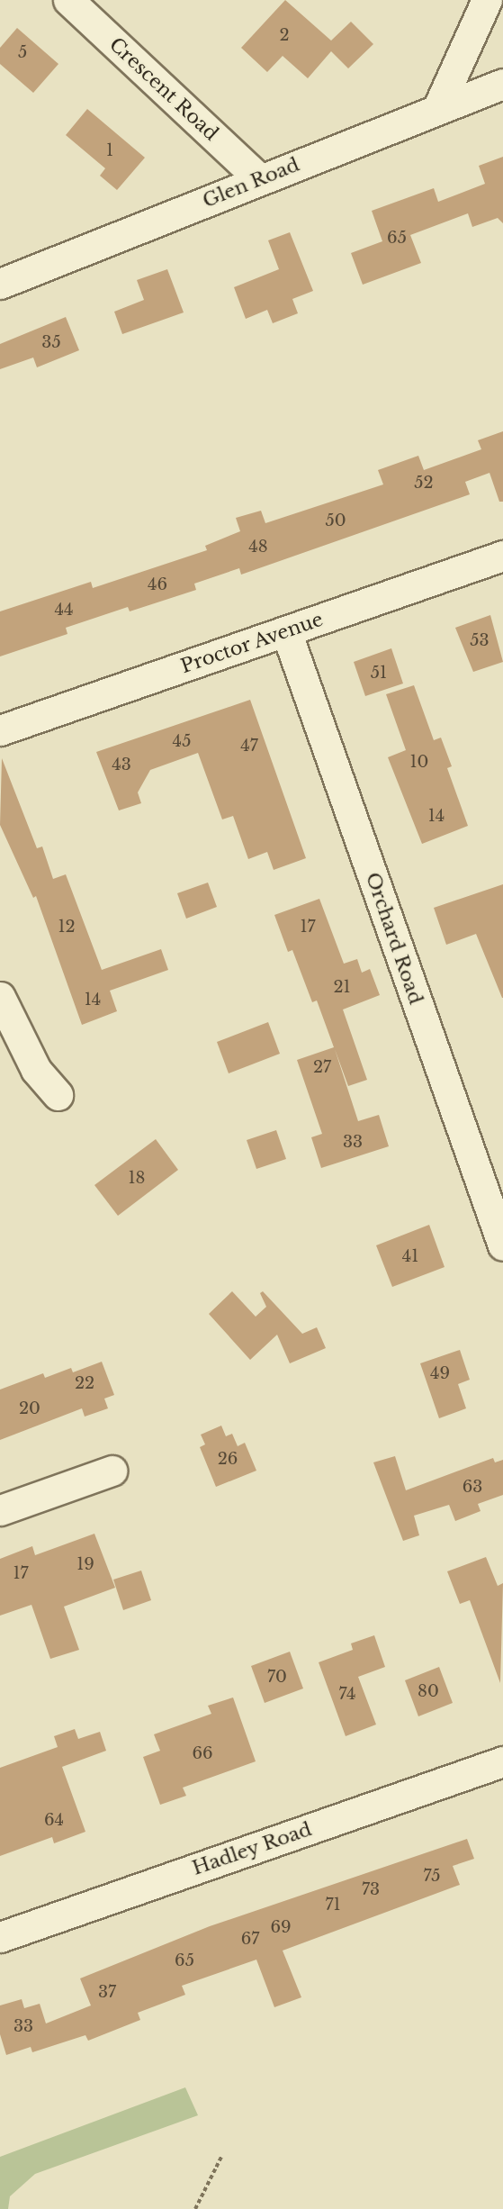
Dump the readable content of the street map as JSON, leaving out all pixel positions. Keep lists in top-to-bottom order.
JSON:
{
  "streets": {
    "street": [
      "Crescent Road",
      "Glen Road",
      "Proctor Avenue",
      "Orchard Road",
      "Hadley Road"
    ]
  },
  "crossings": [
    ["Crescent Road", "Glen Road"],
    ["Proctor Avenue", "Orchard Road"]
  ],
  "house_numbers": [
    "2",
    "5",
    "1",
    "65",
    "35",
    "52",
    "50",
    "48",
    "46",
    "44",
    "53",
    "51",
    "45",
    "47",
    "10",
    "43",
    "14",
    "12",
    "17",
    "21",
    "14",
    "27",
    "33",
    "18",
    "41",
    "49",
    "22",
    "20",
    "26",
    "63",
    "19",
    "17",
    "70",
    "80",
    "74",
    "66",
    "64",
    "75",
    "73",
    "71",
    "69",
    "67",
    "65",
    "37",
    "33"
  ]
}
